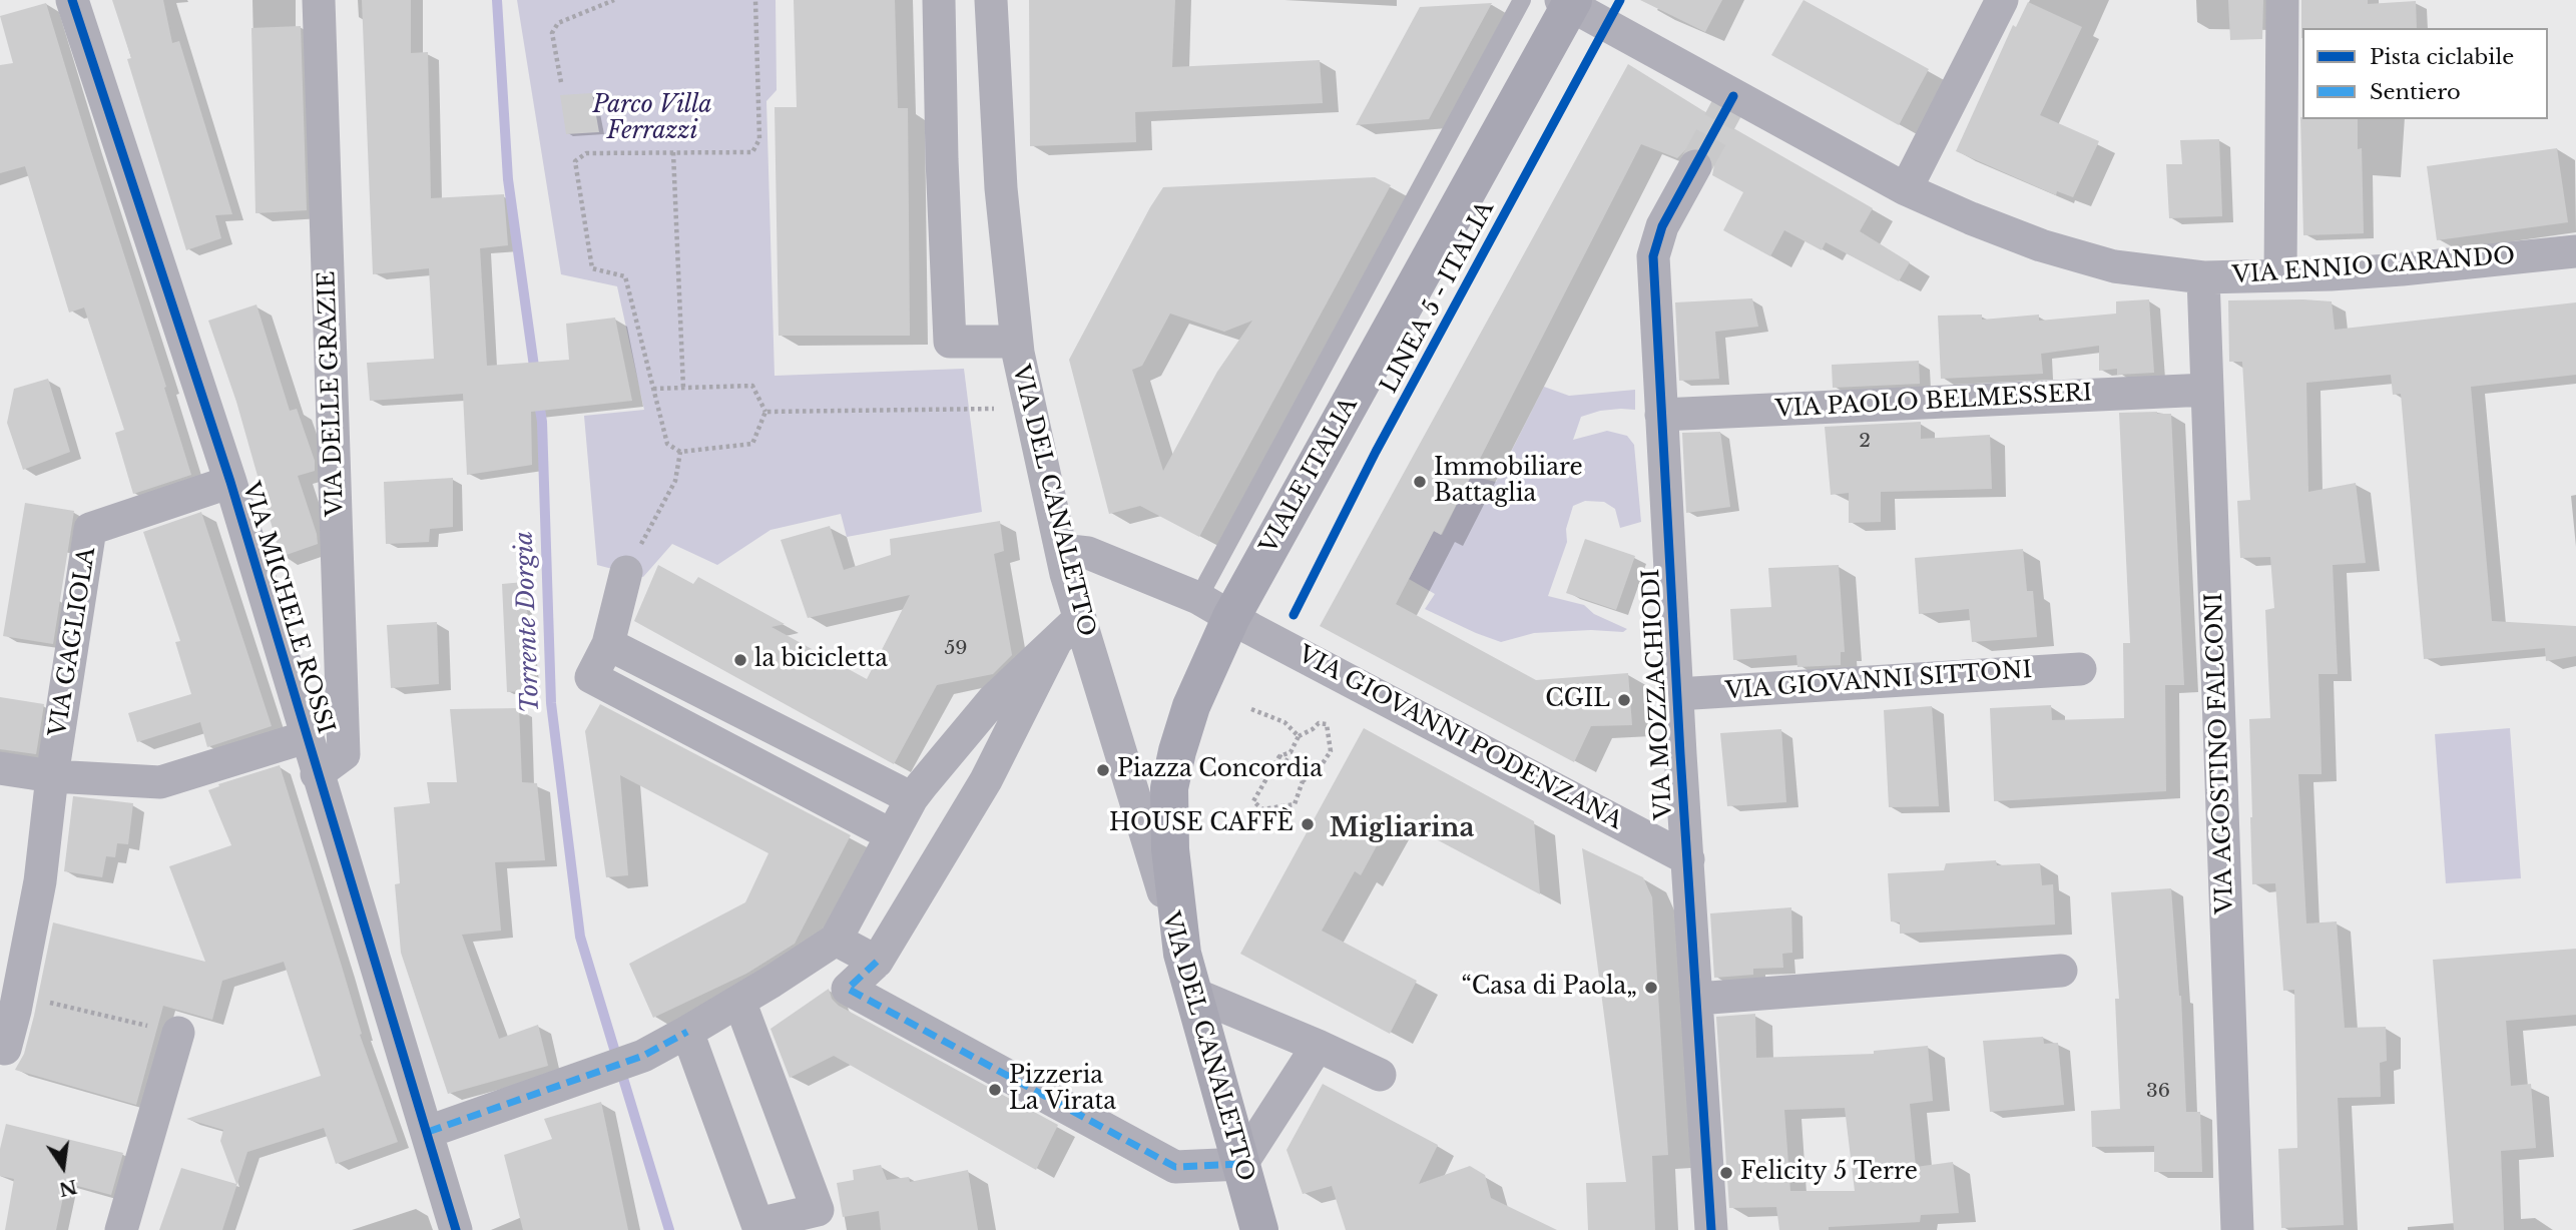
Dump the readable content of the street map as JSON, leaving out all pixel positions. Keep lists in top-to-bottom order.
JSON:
{
  "streets": {
    "main road": ["VIALE ITALIA", "VIA DEL CANALETTO"],
    "street": [
      "VIA ENNIO CARANDO",
      "VIA DELLE GRAZIE",
      "VIA PAOLO BELMESSERI",
      "VIA MICHELE ROSSI",
      "VIA GAGLIOLA",
      "VIA GIOVANNI SITTONI",
      "VIA MOZZACHIODI",
      "VIA GIOVANNI PODENZANA",
      "VIA AGOSTINO FALCONI"
    ],
    "cycle path": ["LINEA 5 - ITALIA"]
  },
  "crossings": [
    ["VIA ENNIO CARANDO", "VIALE ITALIA"],
    ["VIA ENNIO CARANDO", "VIA AGOSTINO FALCONI"],
    ["VIA DELLE GRAZIE", "VIA MICHELE ROSSI"],
    ["VIA PAOLO BELMESSERI", "VIA MOZZACHIODI"],
    ["VIA PAOLO BELMESSERI", "VIA AGOSTINO FALCONI"],
    ["VIALE ITALIA", "VIA DEL CANALETTO"],
    ["VIALE ITALIA", "VIA GIOVANNI PODENZANA"],
    ["VIA DEL CANALETTO", "VIA GIOVANNI PODENZANA"],
    ["VIA MICHELE ROSSI", "VIA GAGLIOLA"],
    ["VIA GIOVANNI SITTONI", "VIA MOZZACHIODI"],
    ["VIA MOZZACHIODI", "VIA GIOVANNI PODENZANA"]
  ],
  "districts": ["Migliarina"],
  "water": ["Torrente Dorgia"],
  "parks": ["Parco Villa Ferrazzi"],
  "places": [
    "Immobiliare Battaglia",
    "la bicicletta",
    "CGIL",
    "Piazza Concordia",
    "HOUSE CAFFÈ",
    "“Casa di Paola„",
    "Pizzeria La Virata",
    "Felicity 5 Terre"
  ],
  "house_numbers": ["2", "59", "36"],
  "legend": ["Pista ciclabile", "Sentiero"],
  "north": "bottom"
}
